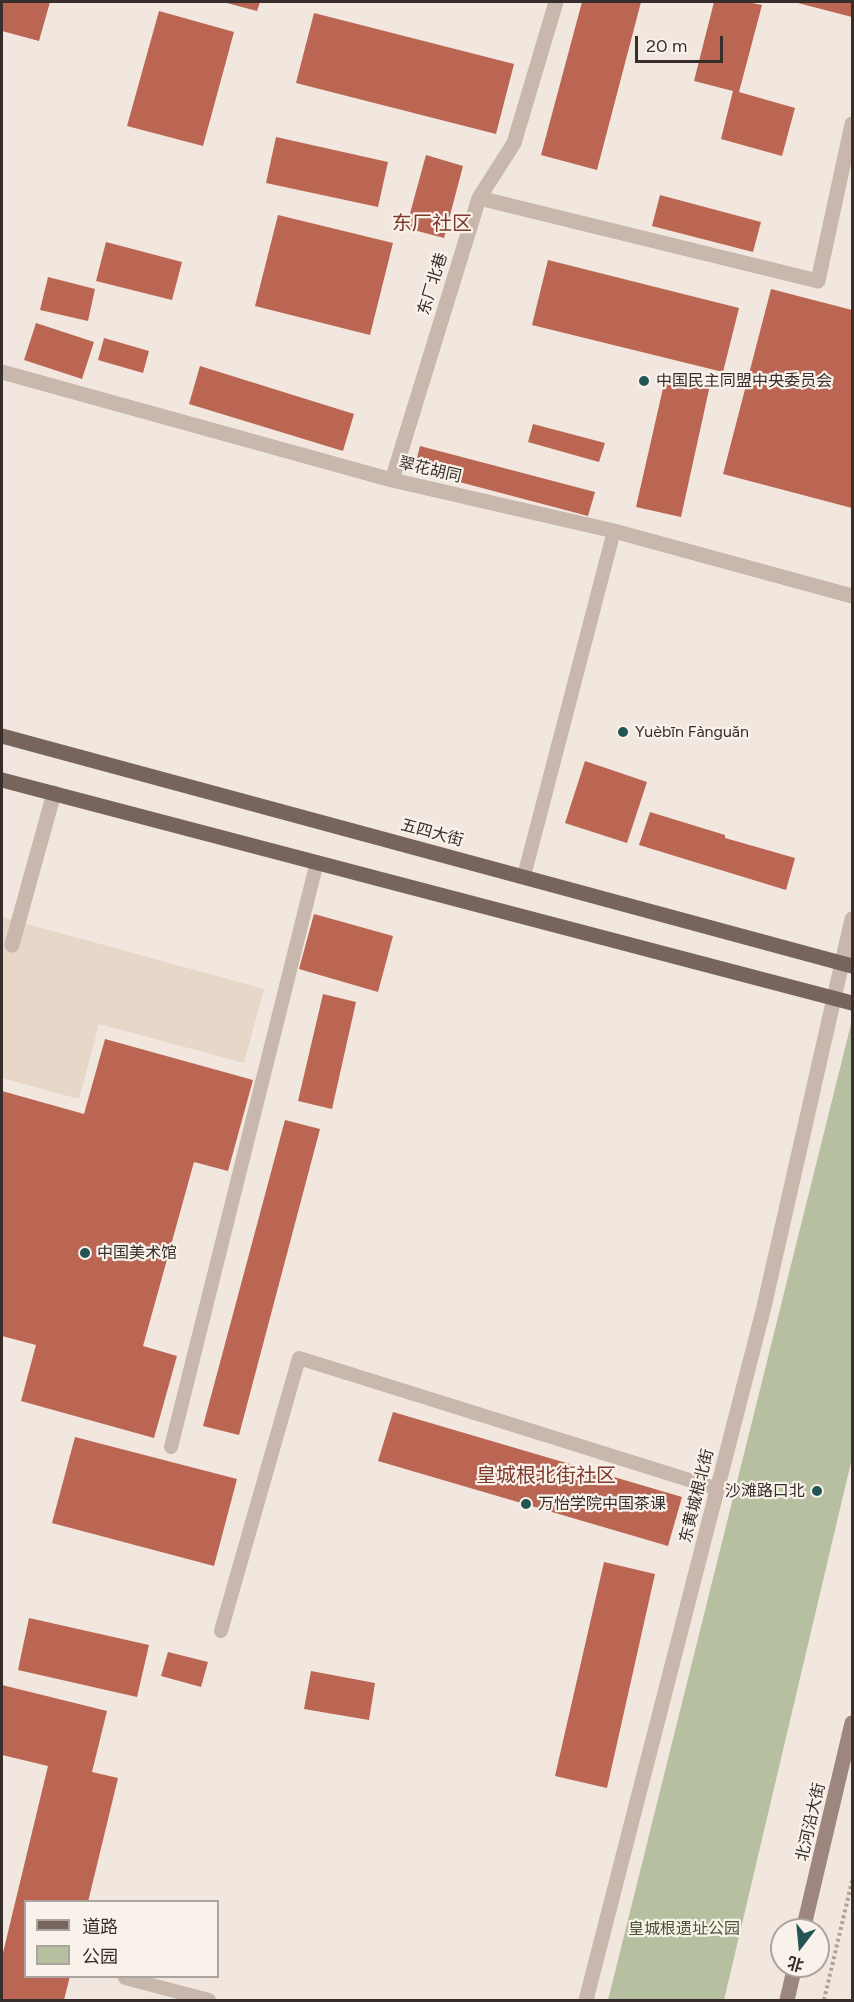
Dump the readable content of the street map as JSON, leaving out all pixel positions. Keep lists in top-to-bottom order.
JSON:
{
  "streets": {
    "main road": ["五四大街", "北河沿大街"],
    "street": ["东厂北巷", "翠花胡同", "东黄城根北街"]
  },
  "crossings": [
    ["东厂北巷", "翠花胡同"],
    ["五四大街", "东黄城根北街"]
  ],
  "districts": ["东厂社区", "皇城根北街社区"],
  "parks": ["皇城根遗址公园"],
  "places": [
    "中国民主同盟中央委员会",
    "Yuèbīn Fànguǎn",
    "中国美术馆",
    "沙滩路口北",
    "万怡学院中国茶课"
  ],
  "legend": ["道路", "公园"],
  "scale_bar": "20 m",
  "north": "bottom"
}
